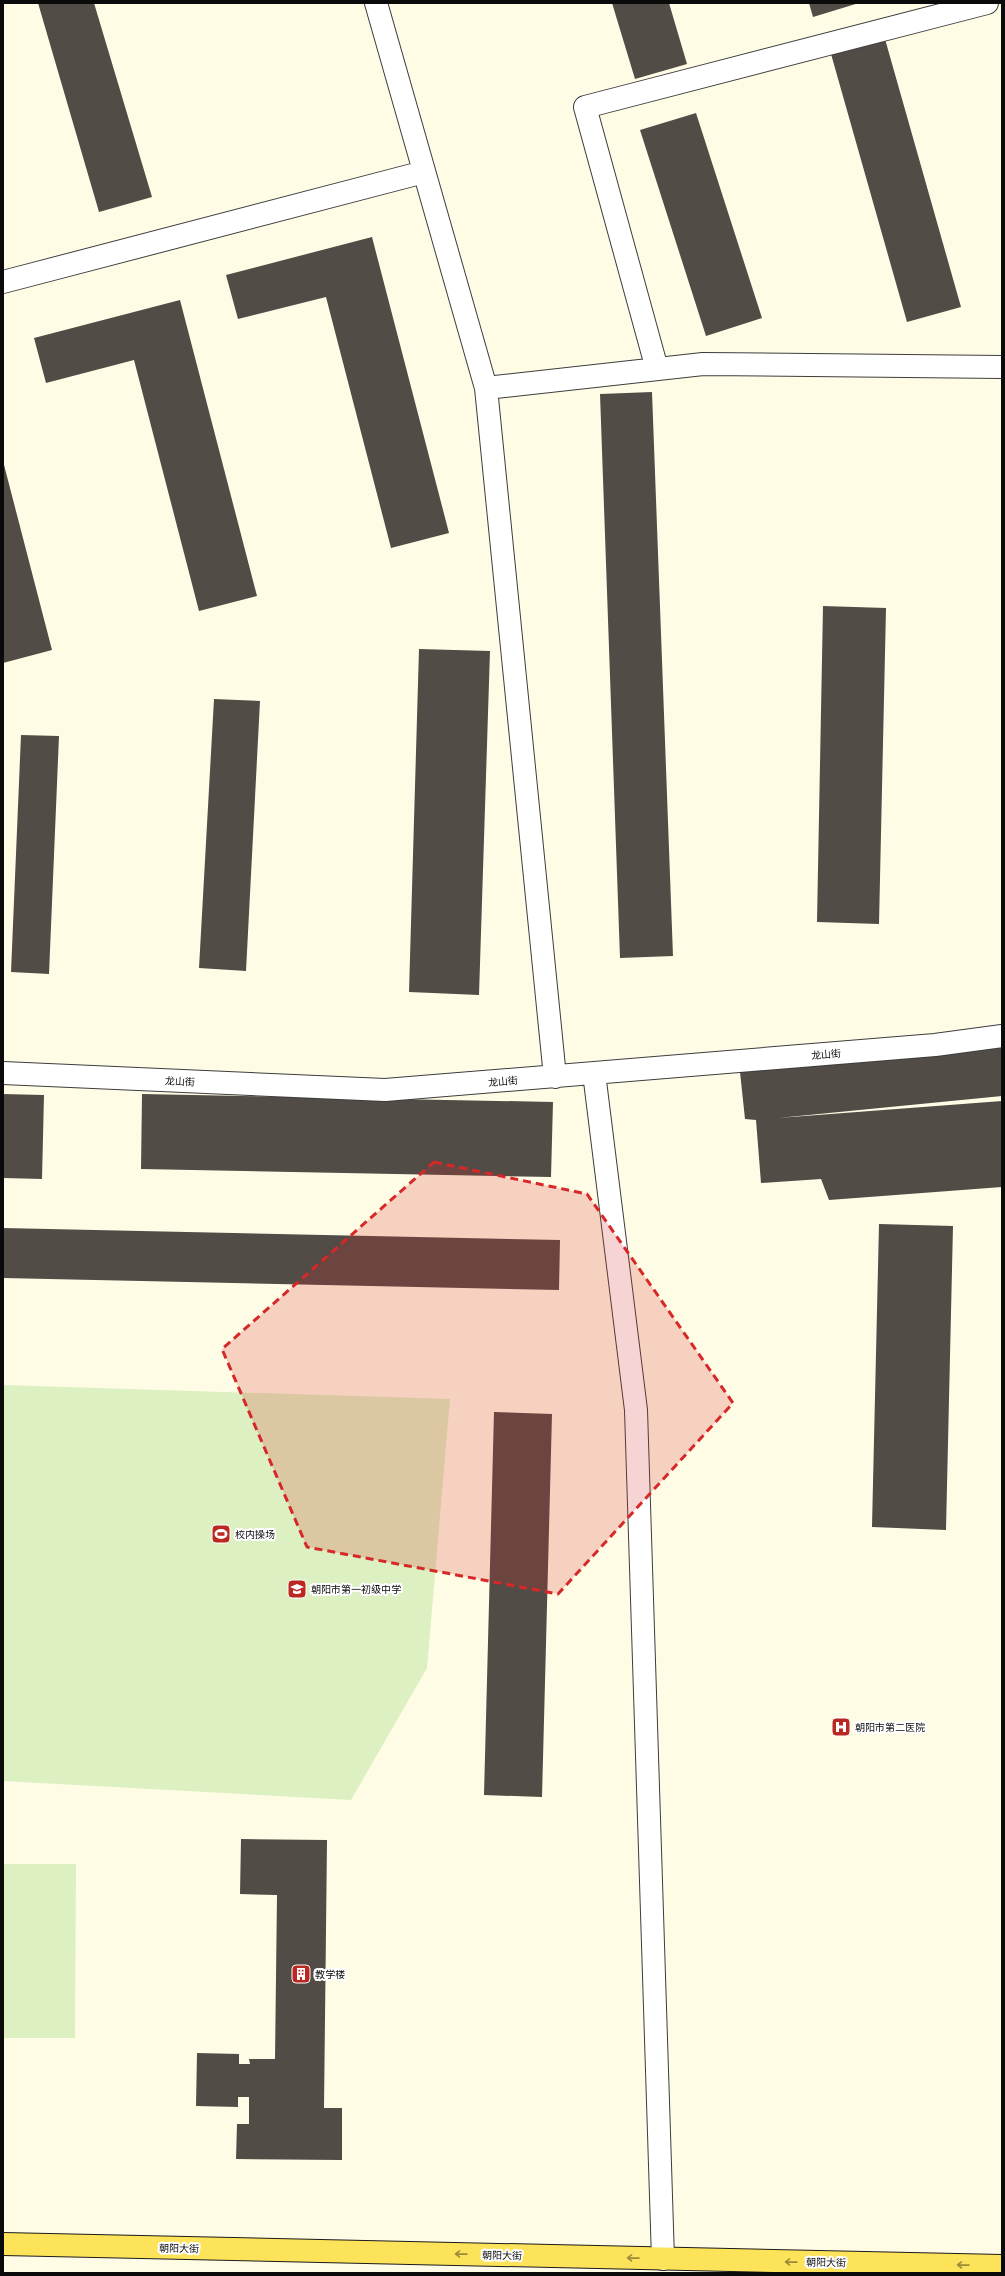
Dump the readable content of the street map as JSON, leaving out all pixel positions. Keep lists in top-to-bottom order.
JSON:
{
  "streets": {
    "main road": ["朝阳大街"],
    "street": ["龙山街"]
  },
  "one_way": ["朝阳大街"],
  "places": {
    "sports": ["校内操场"],
    "school or university": ["朝阳市第一初级中学"],
    "hospital": ["朝阳市第二医院"],
    "building": ["教学楼"]
  }
}
